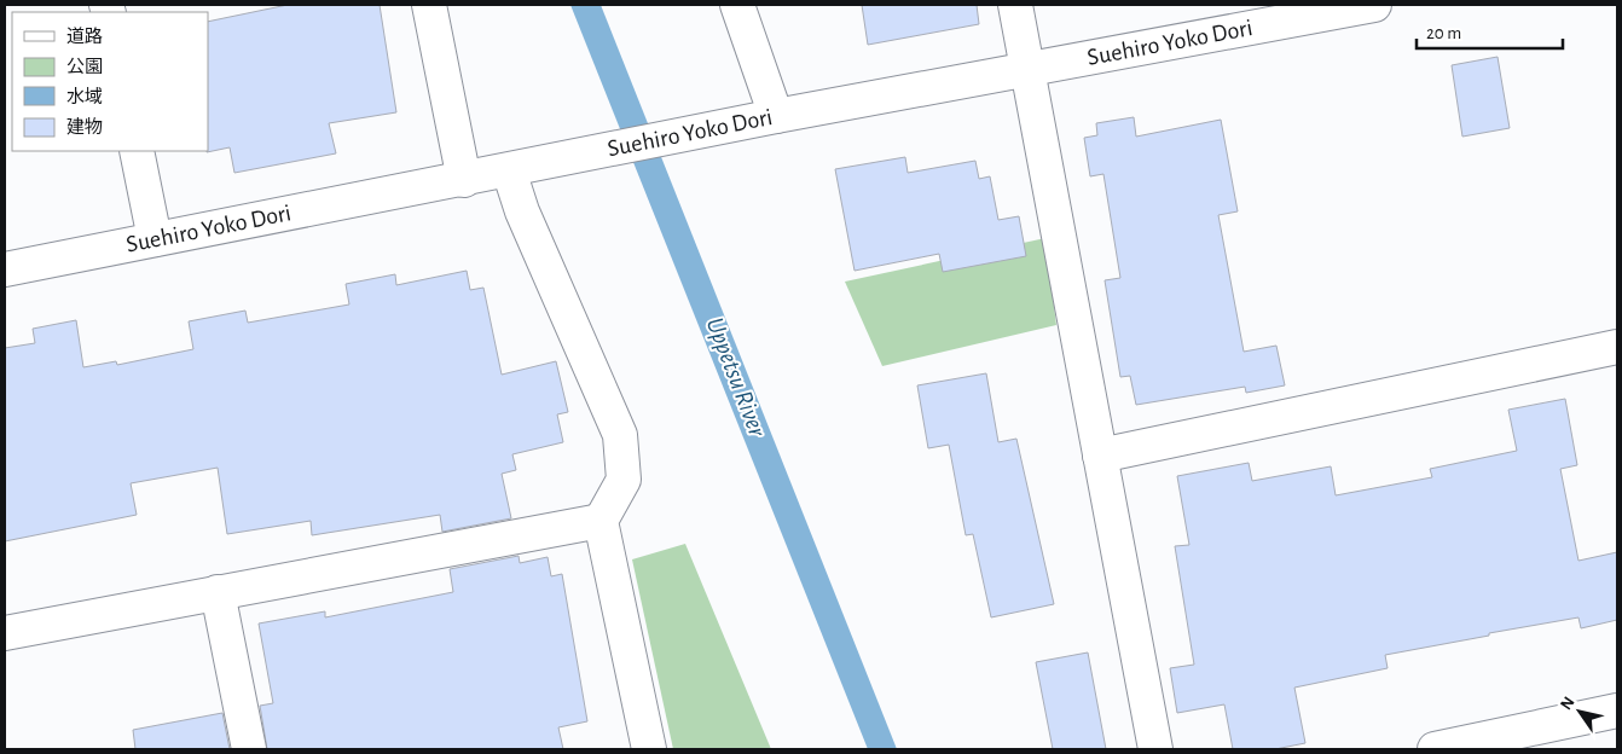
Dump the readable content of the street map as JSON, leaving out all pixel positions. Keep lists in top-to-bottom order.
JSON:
{
  "streets": {
    "street": ["Suehiro Yoko Dori"]
  },
  "water": ["Uppetsu River"],
  "legend": [
    "道路",
    "公園",
    "水域",
    "建物"
  ],
  "scale_bar": "20 m",
  "north": "top left"
}
